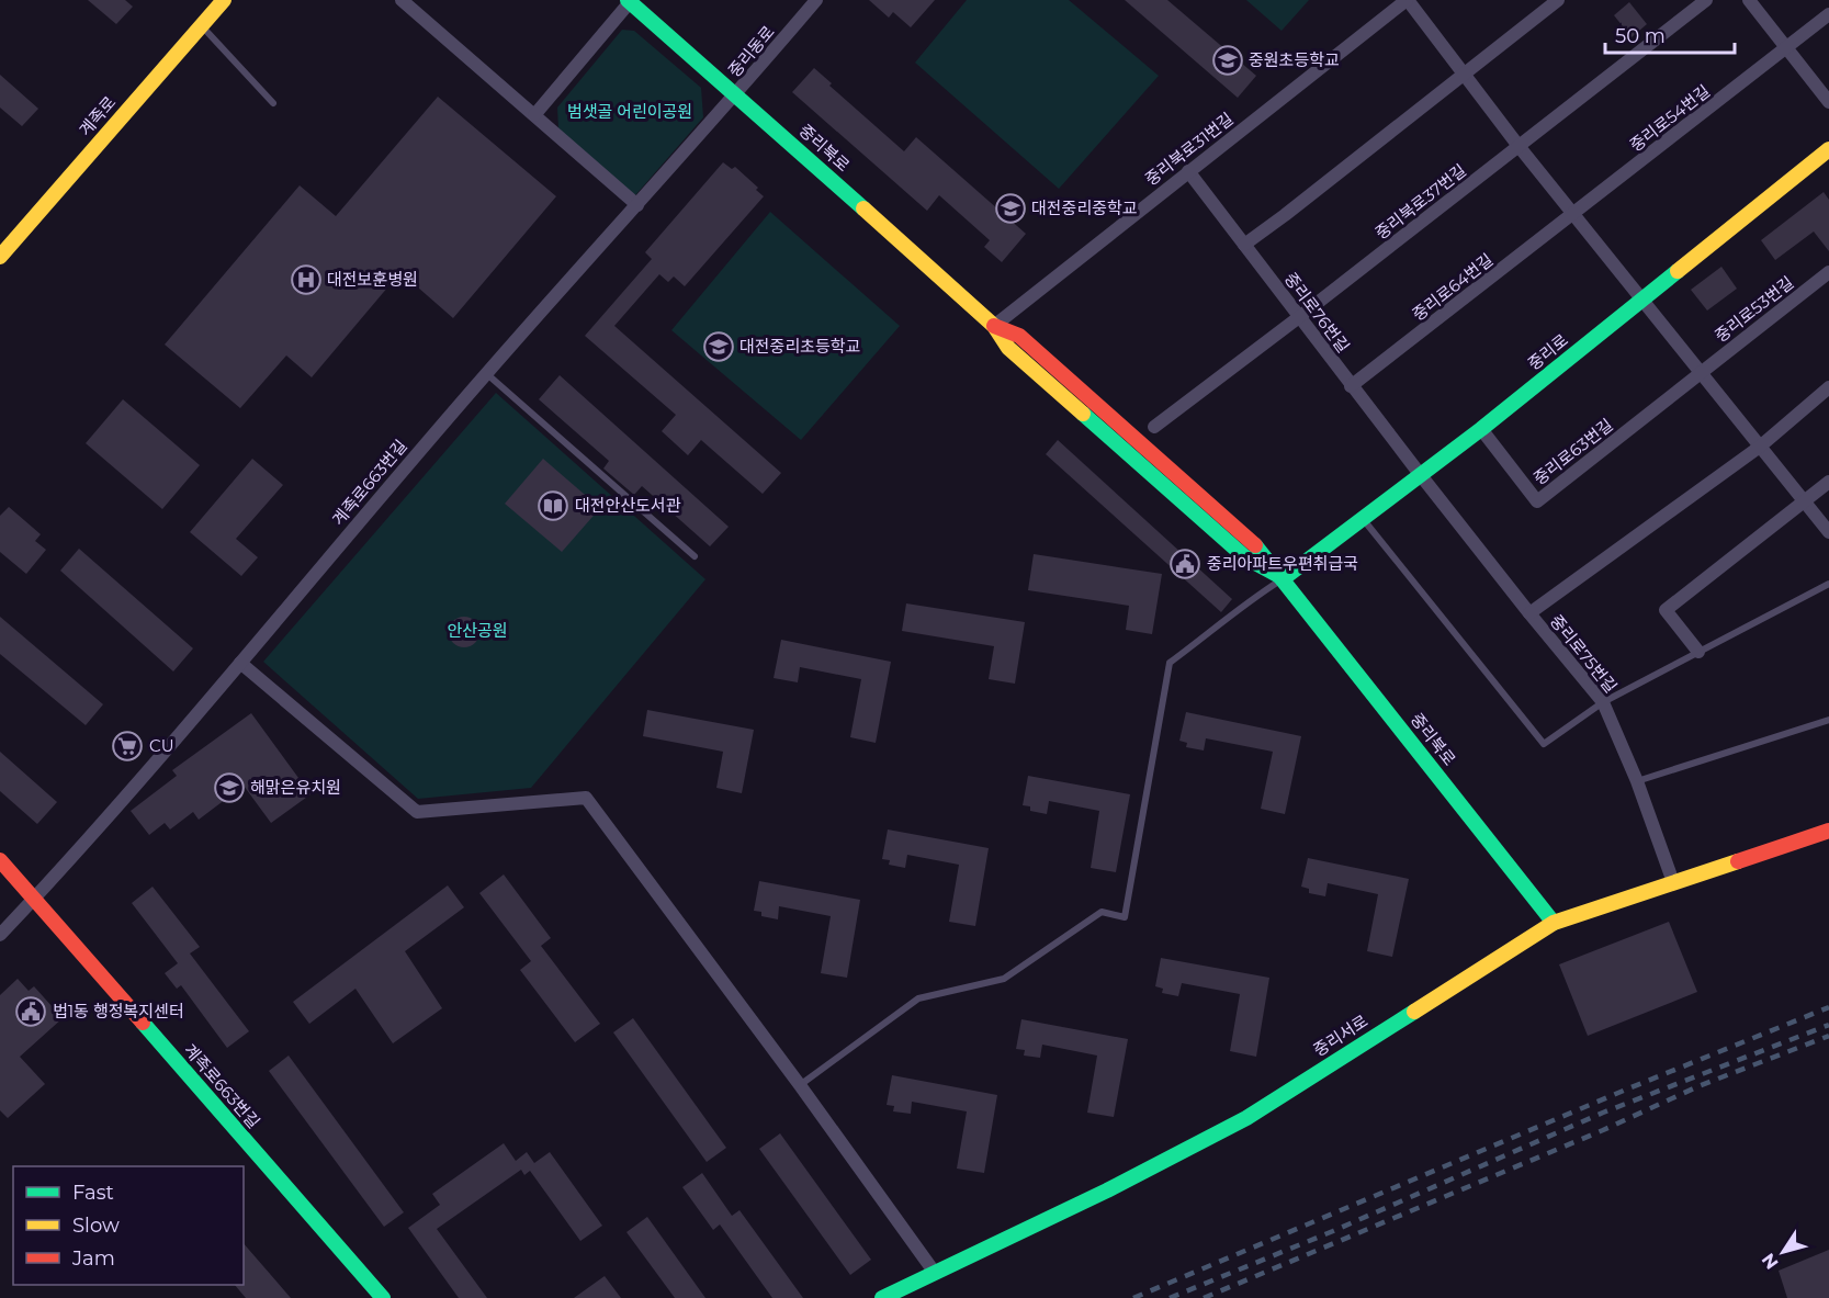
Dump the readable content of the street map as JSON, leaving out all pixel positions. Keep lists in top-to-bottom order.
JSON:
{
  "streets": {
    "main road": [
      "계족로",
      "중리북로",
      "중리로",
      "계족로663번길",
      "중리서로"
    ],
    "street": [
      "중리동로",
      "중리로54번길",
      "중리북로31번길",
      "중리북로37번길",
      "중리로64번길",
      "중리로53번길",
      "중리로76번길",
      "중리로63번길",
      "중리로75번길"
    ]
  },
  "crossings": [
    ["중리동로", "중리북로"],
    ["중리동로", "계족로663번길"],
    ["중리로54번길", "중리로64번길"],
    ["중리북로", "중리북로31번길"],
    ["중리북로", "중리로"],
    ["중리북로", "계족로663번길"],
    ["중리북로", "중리서로"],
    ["중리북로31번길", "중리로76번길"],
    ["중리북로37번길", "중리로76번길"],
    ["중리로64번길", "중리로76번길"],
    ["중리로53번길", "중리로63번길"],
    ["중리로76번길", "중리로"],
    ["중리로76번길", "중리로75번길"],
    ["중리로", "중리로63번길"],
    ["중리로", "중리로75번길"],
    ["중리로75번길", "중리서로"]
  ],
  "parks": ["범샛골 어린이공원", "안산공원"],
  "places": {
    "school or university": [
      "중원초등학교",
      "대전중리중학교",
      "대전중리초등학교",
      "해맑은유치원"
    ],
    "hospital": ["대전보훈병원"],
    "library": ["대전안산도서관"],
    "public building": ["중리아파트우편취급국", "법1동 행정복지센터"],
    "supermarket": ["CU"]
  },
  "legend": ["Fast", "Slow", "Jam"],
  "scale_bar": "50 m",
  "north": "bottom left"
}
